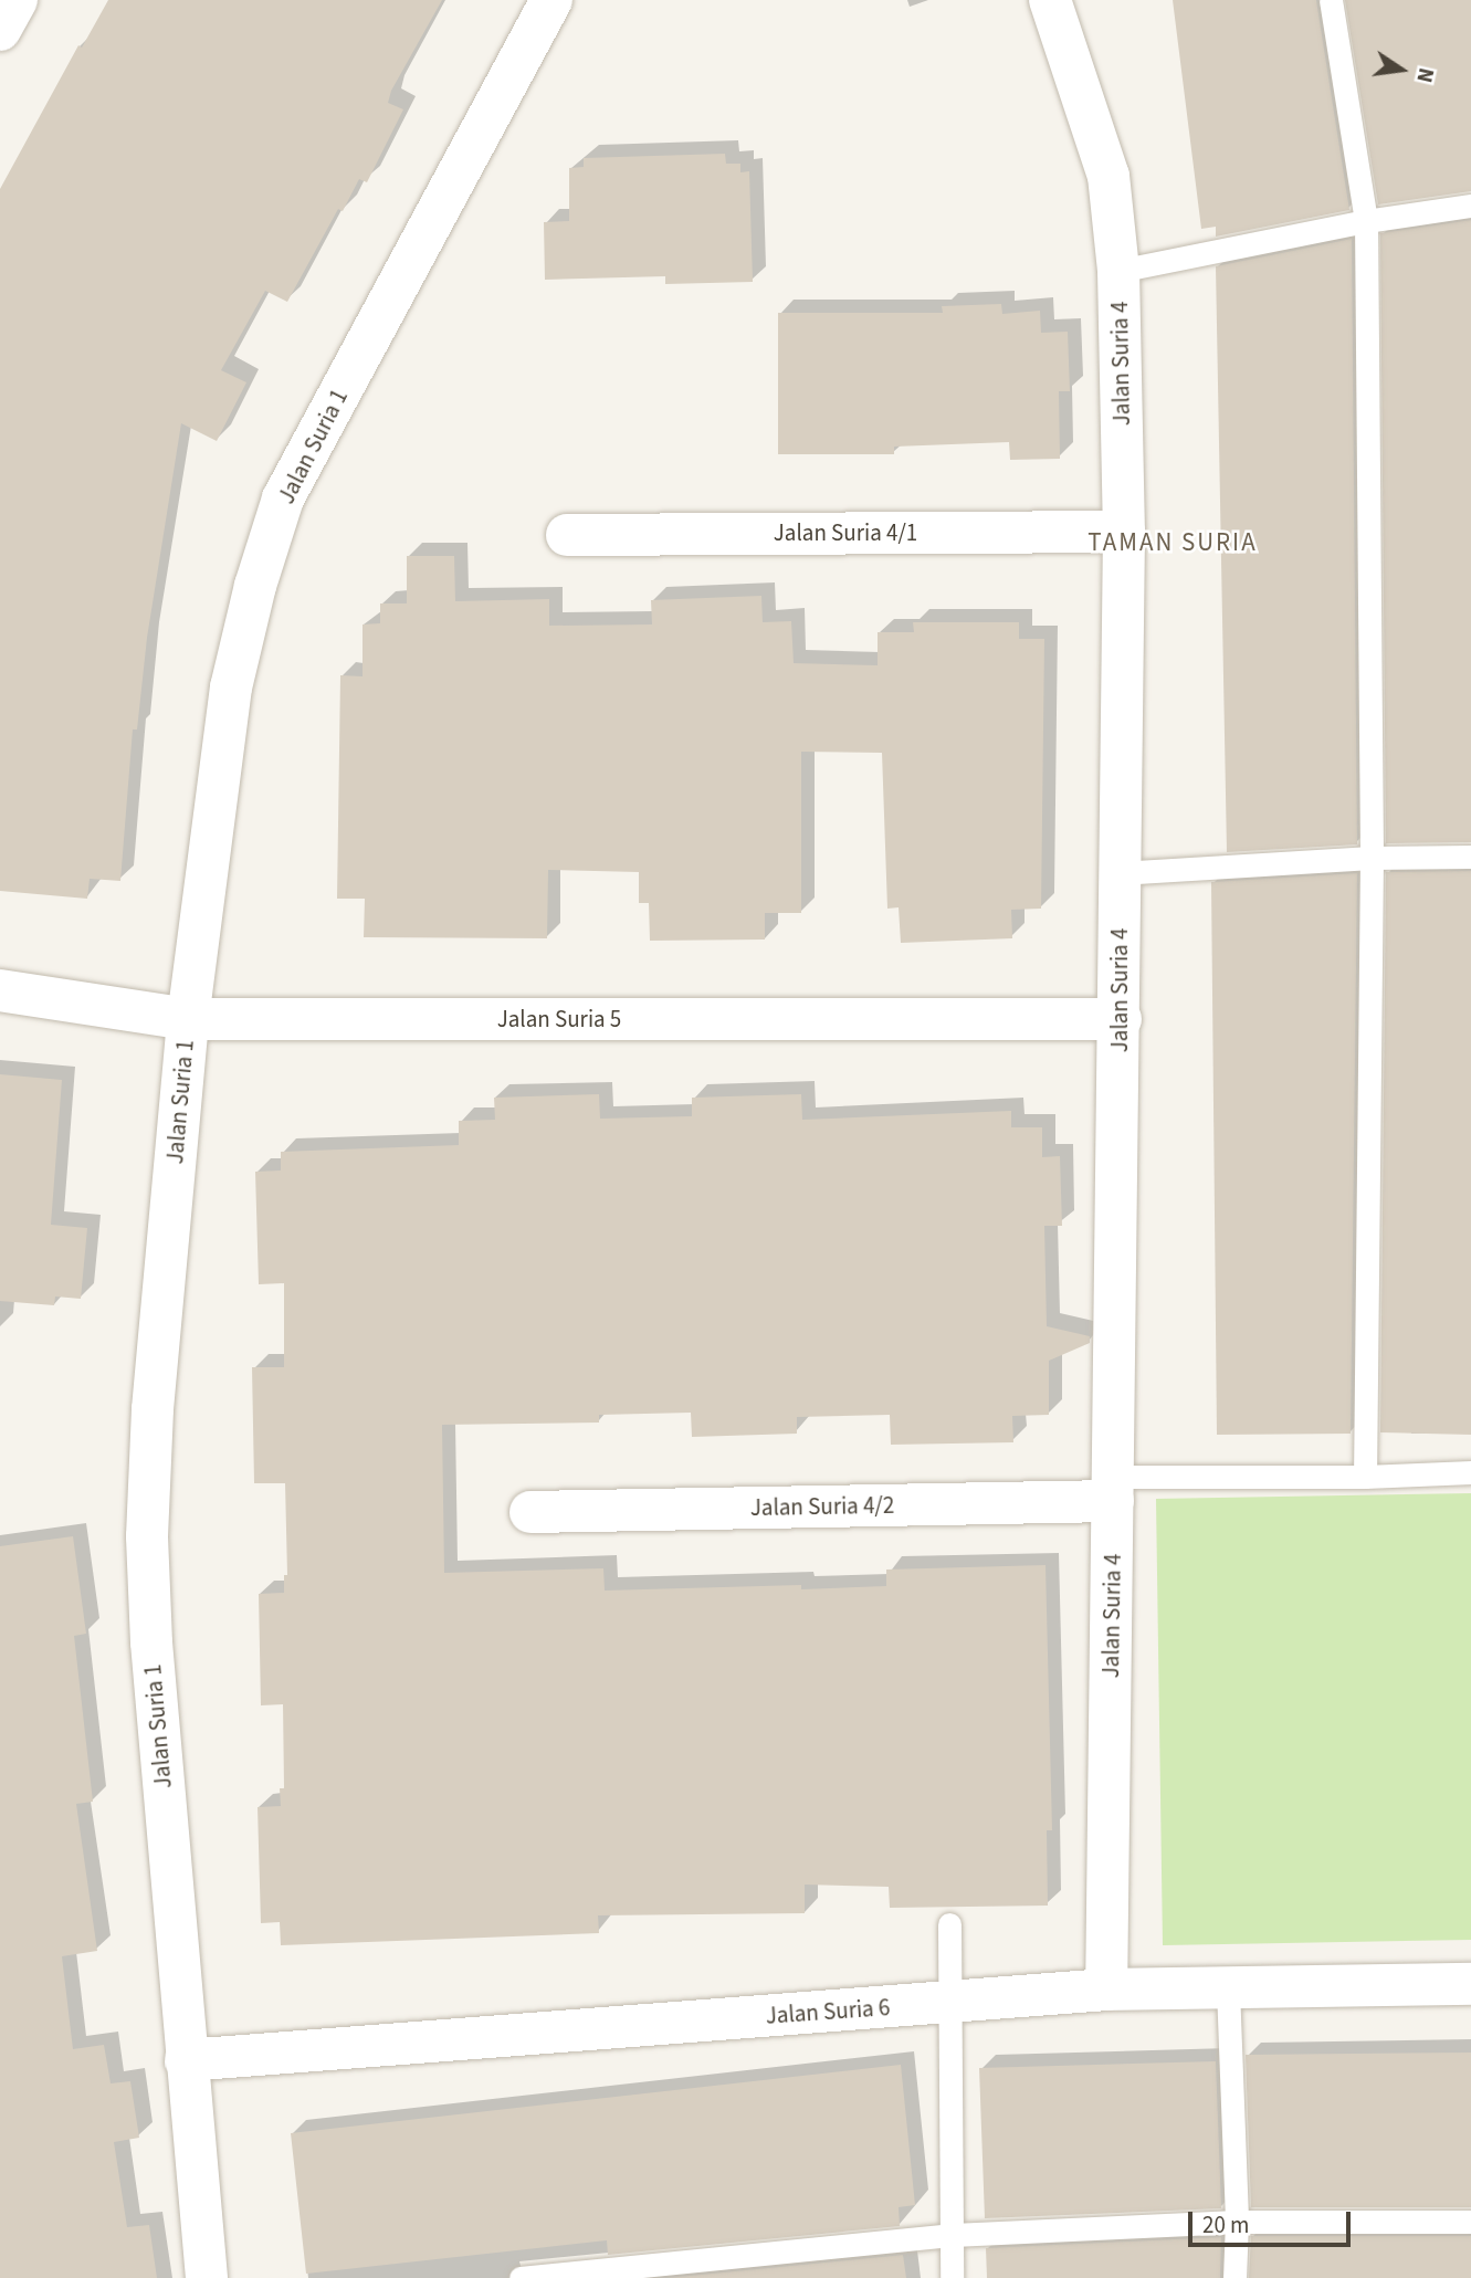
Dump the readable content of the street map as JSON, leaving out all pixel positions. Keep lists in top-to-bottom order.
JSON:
{
  "streets": {
    "street": [
      "Jalan Suria 4",
      "Jalan Suria 1",
      "Jalan Suria 4/1",
      "Jalan Suria 5",
      "Jalan Suria 4/2",
      "Jalan Suria 6"
    ]
  },
  "crossings": [
    ["Jalan Suria 4", "Jalan Suria 4/1"],
    ["Jalan Suria 4", "Jalan Suria 5"],
    ["Jalan Suria 4", "Jalan Suria 4/2"],
    ["Jalan Suria 4", "Jalan Suria 6"],
    ["Jalan Suria 1", "Jalan Suria 5"],
    ["Jalan Suria 1", "Jalan Suria 6"]
  ],
  "districts": ["TAMAN SURIA"],
  "scale_bar": "20 m",
  "north": "right"
}
